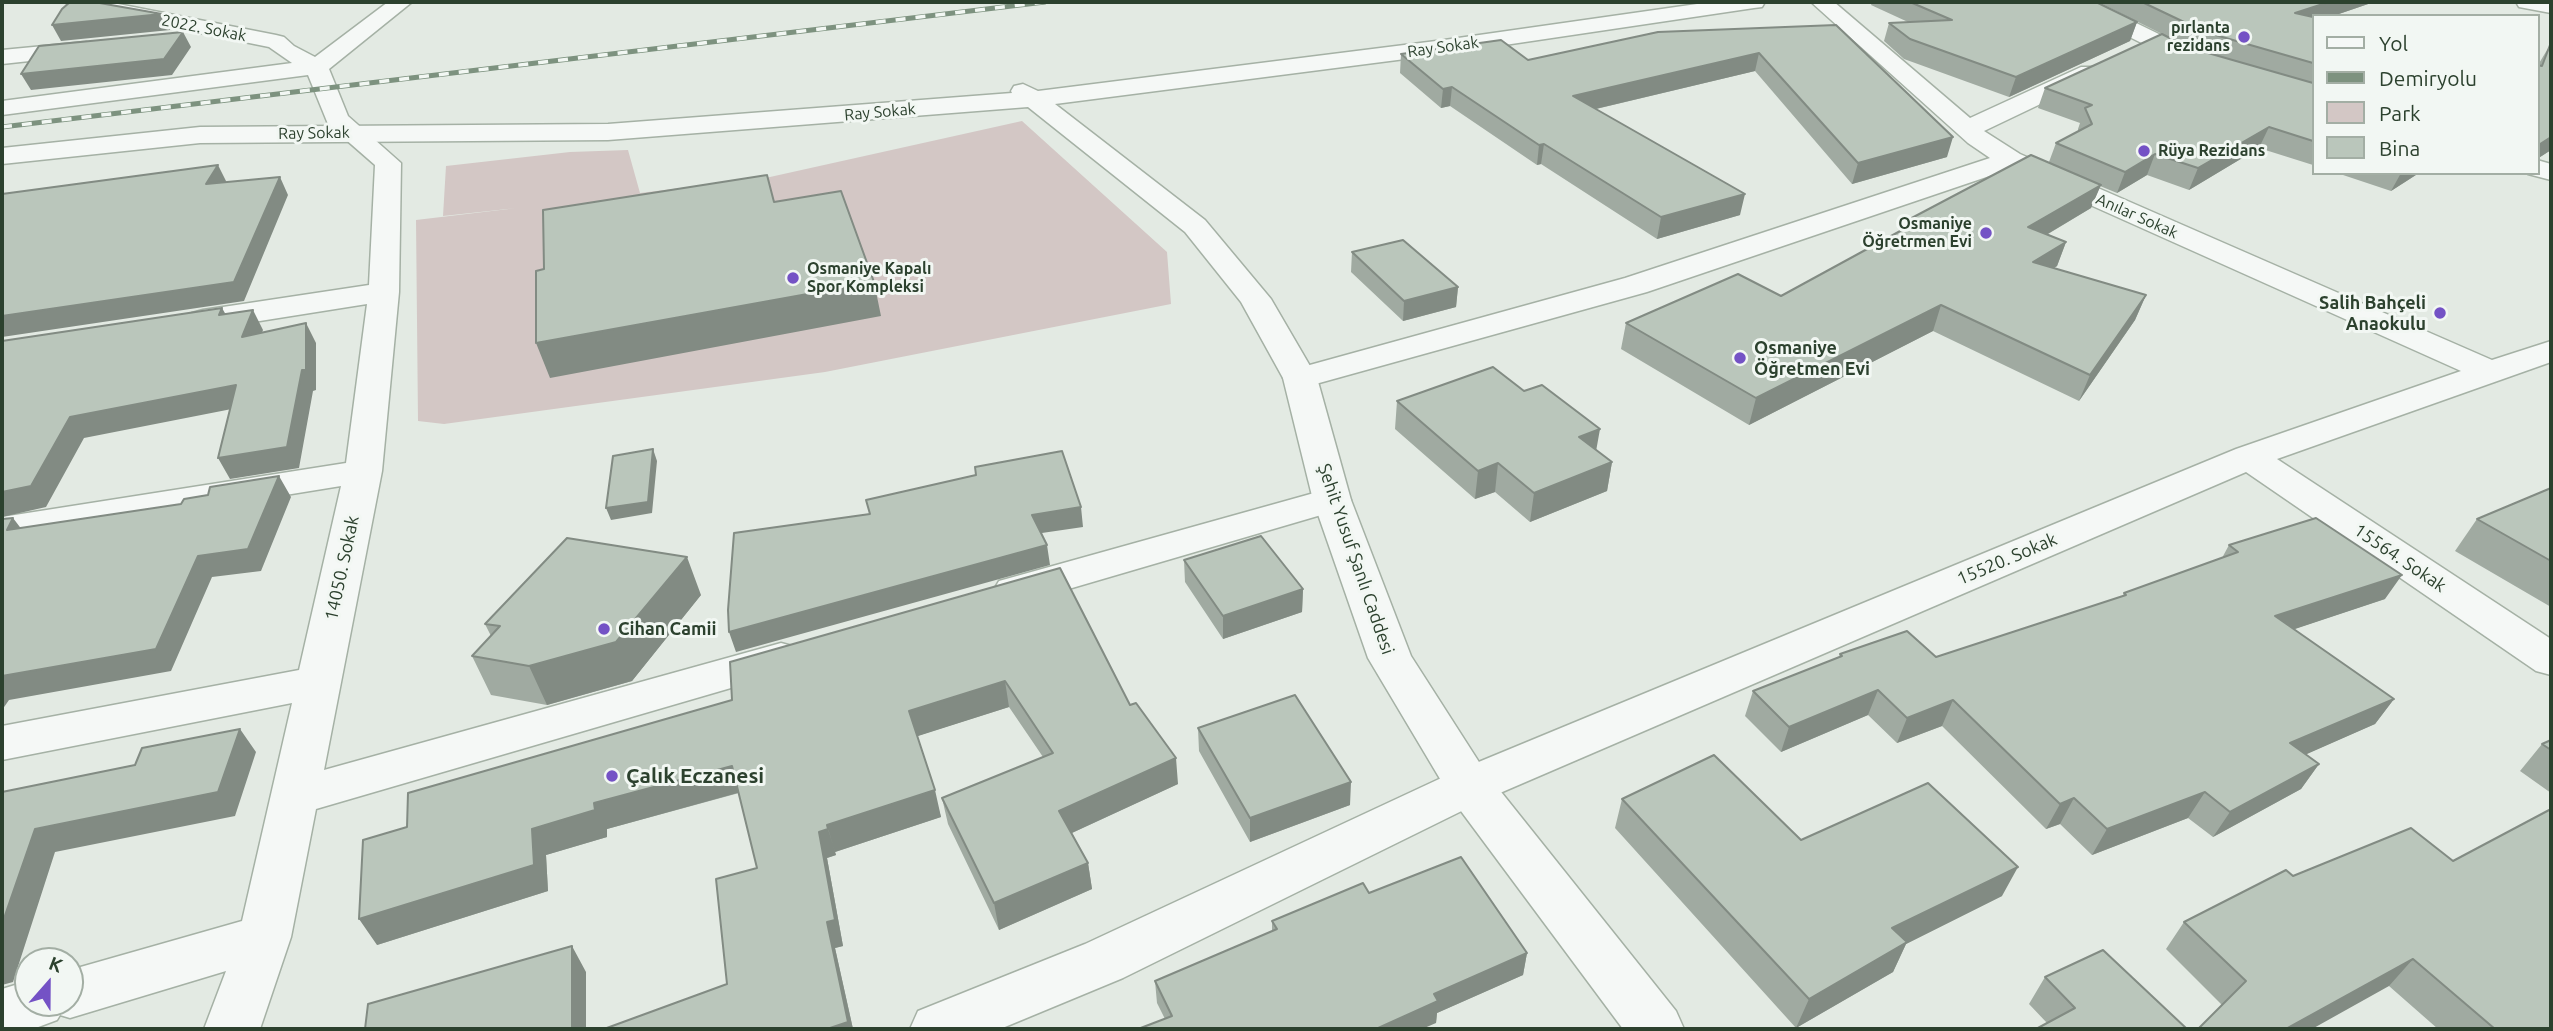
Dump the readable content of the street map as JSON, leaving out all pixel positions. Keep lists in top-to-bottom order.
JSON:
{
  "streets": {
    "street": [
      "2022. Sokak",
      "Ray Sokak",
      "Anılar Sokak",
      "15564. Sokak",
      "Şehit Yusuf Şanlı Caddesi",
      "15520. Sokak",
      "14050. Sokak"
    ]
  },
  "crossings": [
    ["Ray Sokak", "Şehit Yusuf Şanlı Caddesi"],
    ["Ray Sokak", "14050. Sokak"],
    ["Anılar Sokak", "15520. Sokak"],
    ["15564. Sokak", "15520. Sokak"],
    ["Şehit Yusuf Şanlı Caddesi", "15520. Sokak"]
  ],
  "places": [
    "pırlanta rezidans",
    "Rüya Rezidans",
    "Osmaniye Öğretrmen Evi",
    "Osmaniye Kapalı Spor Kompleksi",
    "Salih Bahçeli Anaokulu",
    "Osmaniye Öğretmen Evi",
    "Cihan Camii",
    "Çalık Eczanesi"
  ],
  "legend": [
    "Yol",
    "Demiryolu",
    "Park",
    "Bina"
  ],
  "north": "top"
}
